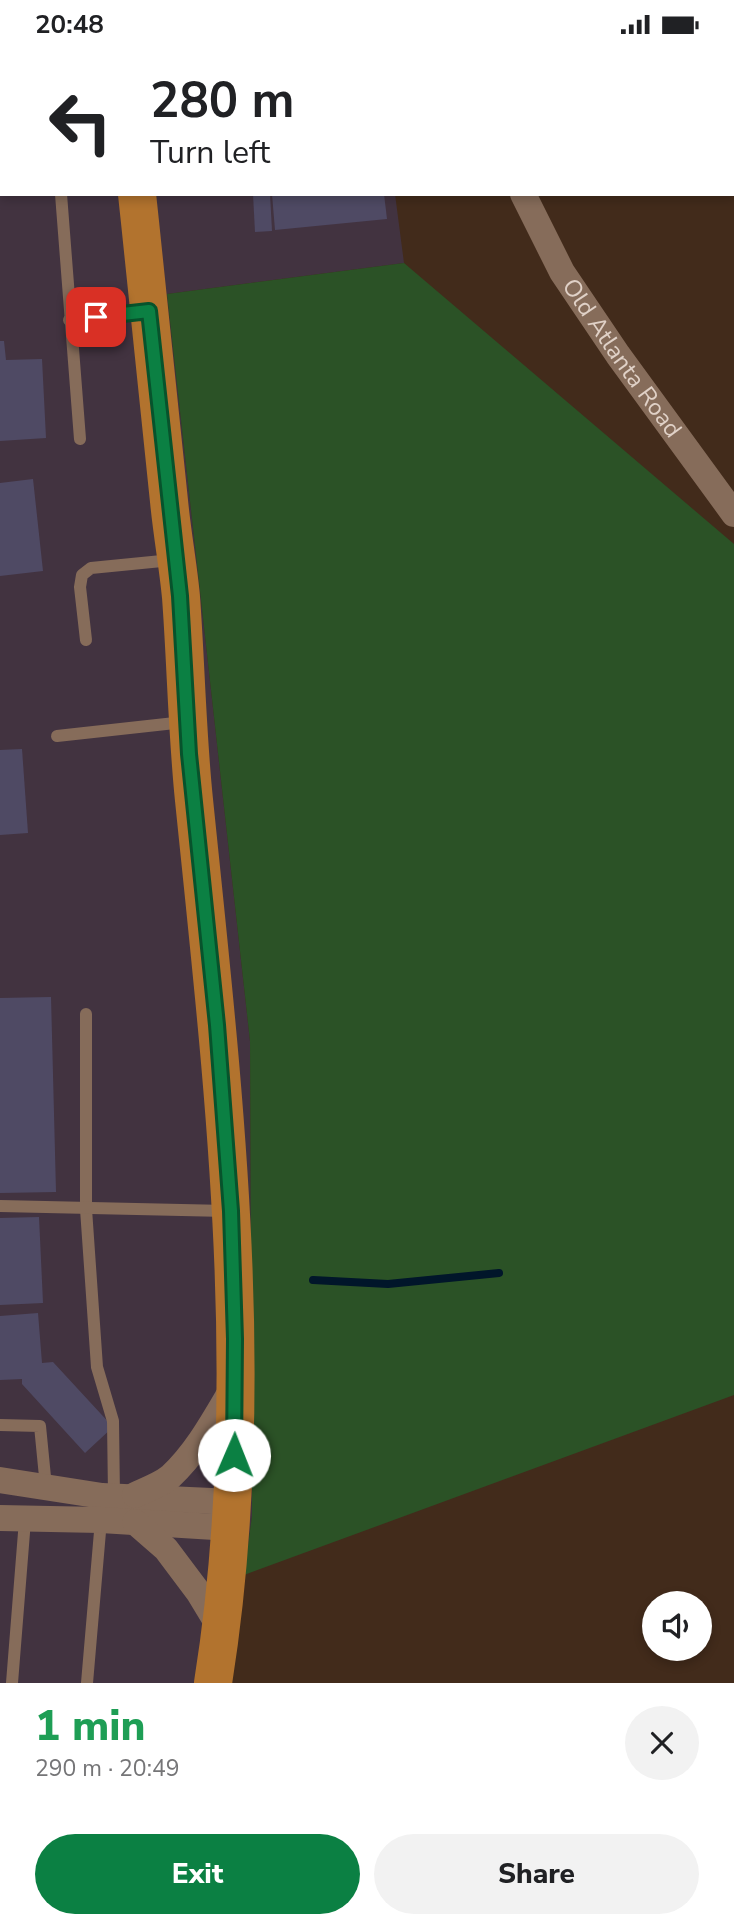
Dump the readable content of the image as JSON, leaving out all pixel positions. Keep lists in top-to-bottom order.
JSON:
{
  "streets": {
    "street": ["Old Atlanta Road"]
  },
  "page": {
    "status": "20:48",
    "turn": ["280 m", "Turn left"],
    "heading": ["1 min", "290 m · 20:49"],
    "buttons": ["Exit", "Share"]
  }
}
